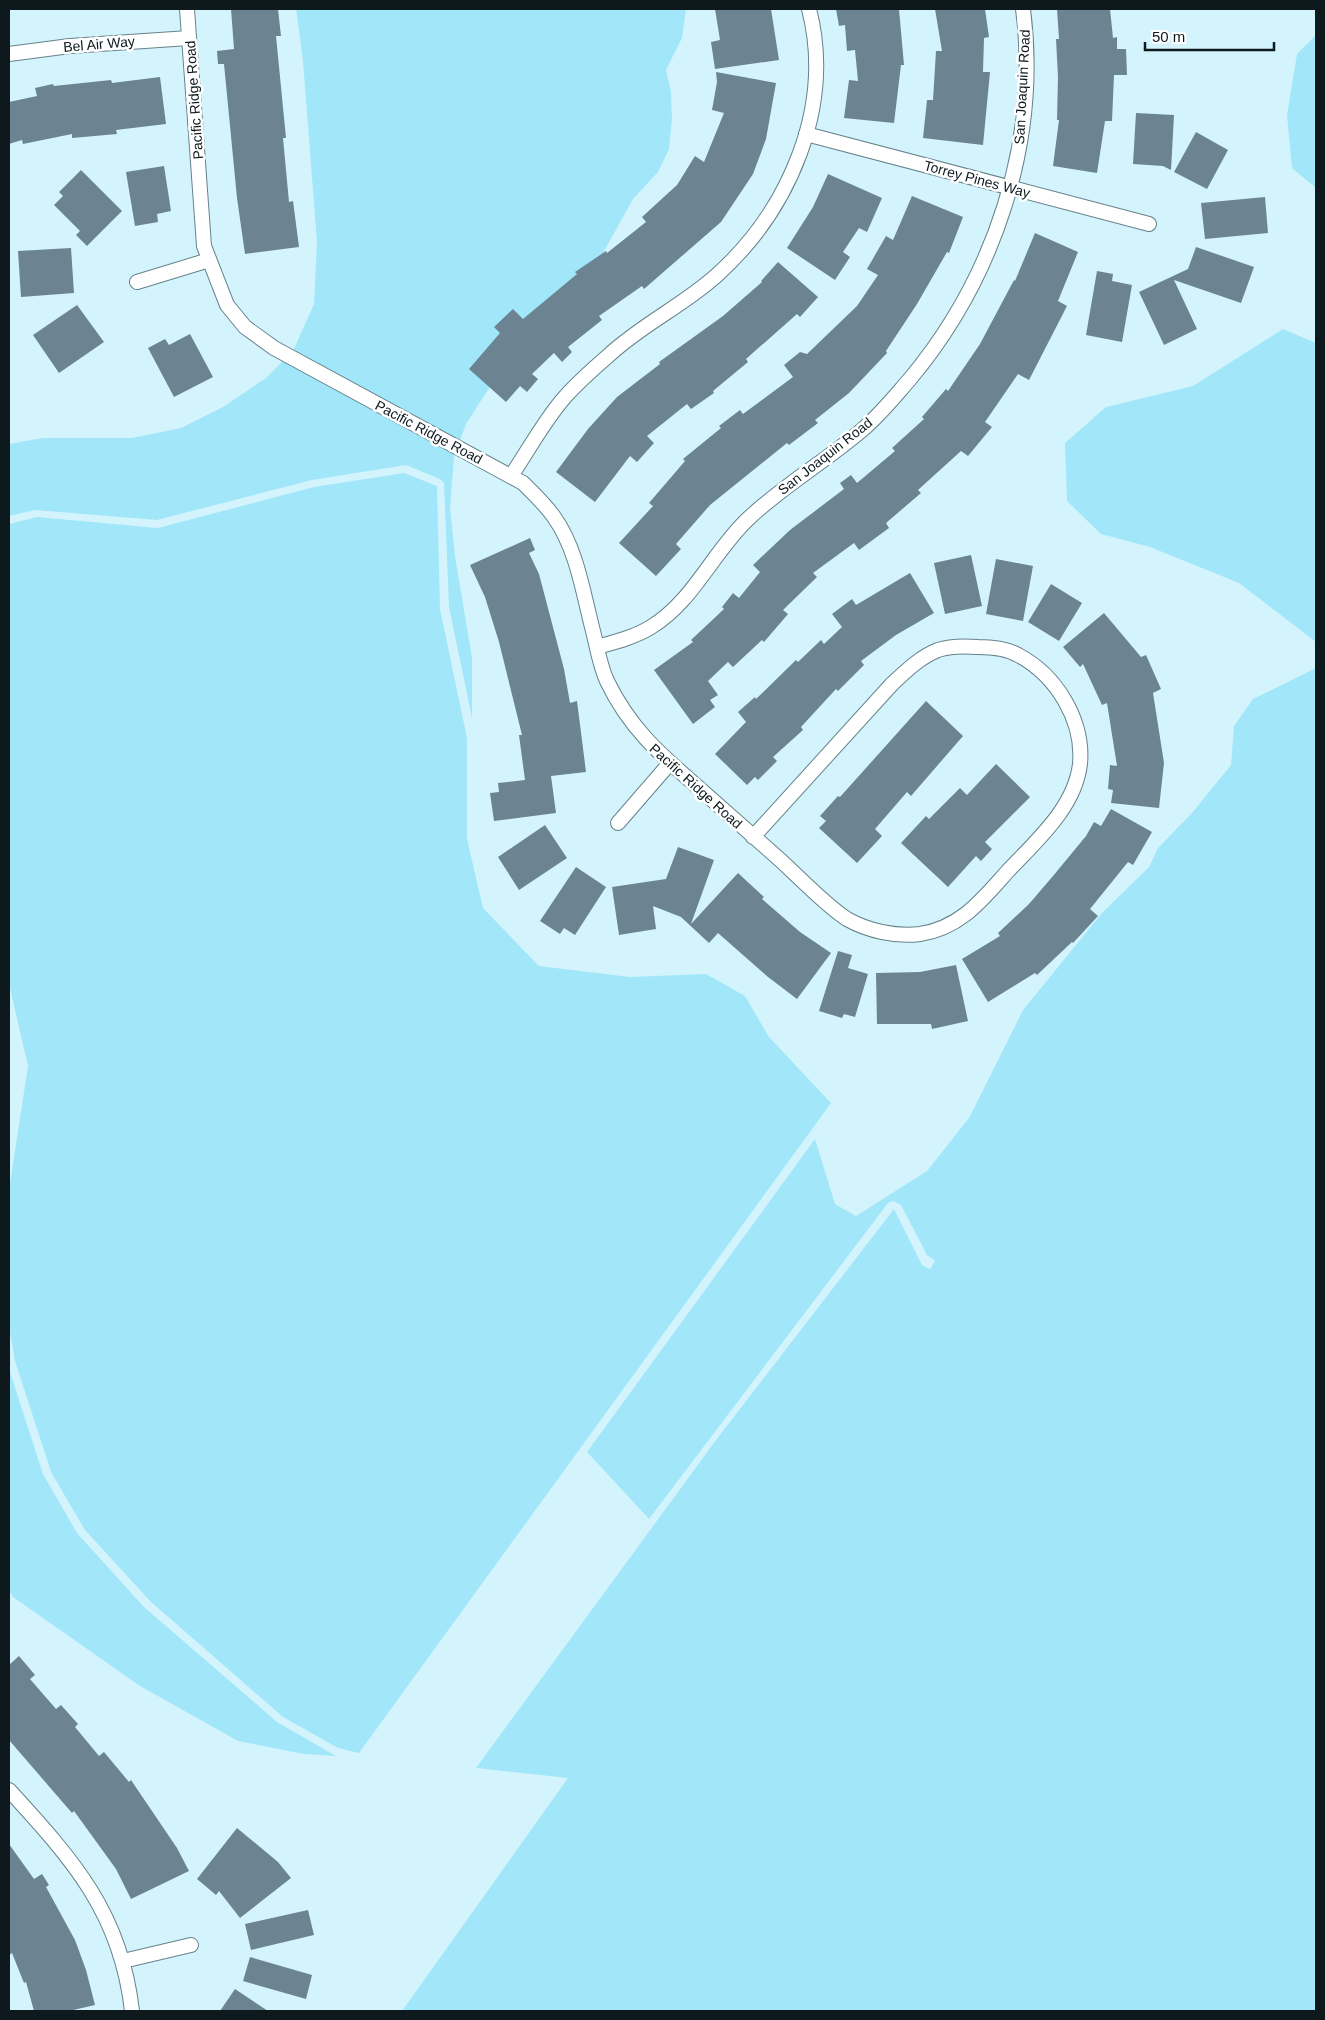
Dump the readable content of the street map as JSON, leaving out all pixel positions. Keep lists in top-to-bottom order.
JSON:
{
  "streets": {
    "street": [
      "Bel Air Way",
      "San Joaquin Road",
      "Pacific Ridge Road",
      "Torrey Pines Way"
    ]
  },
  "crossings": [
    ["Bel Air Way", "Pacific Ridge Road"],
    ["San Joaquin Road", "Pacific Ridge Road"],
    ["San Joaquin Road", "Torrey Pines Way"]
  ],
  "scale_bar": "50 m"
}
